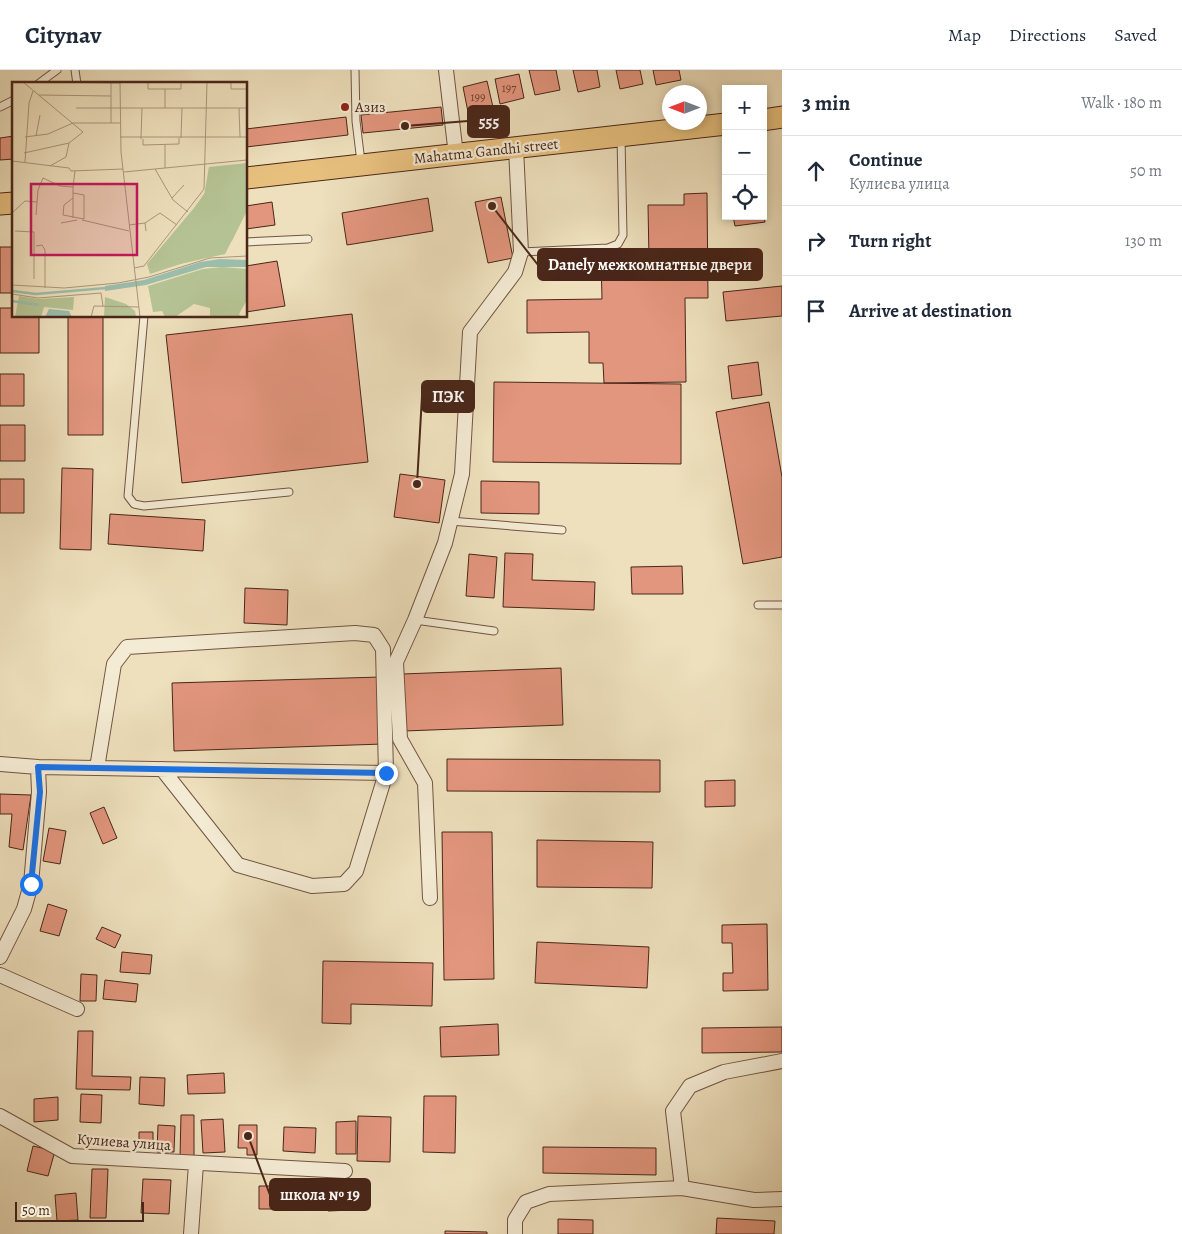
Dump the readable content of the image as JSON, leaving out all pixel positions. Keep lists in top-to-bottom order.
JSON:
{
  "streets": {
    "main road": ["Mahatma Gandhi street"],
    "street": ["Кулиева улица"]
  },
  "places": [
    "Азиз",
    "555",
    "Danely межкомнатные двери",
    "ПЭК",
    "школа № 19"
  ],
  "house_numbers": ["197", "199"],
  "scale_bar": "50 m",
  "north": "left",
  "page": {
    "header": "Citynav",
    "nav": ["Map", "Directions", "Saved"],
    "heading": ["3 min", "Walk · 180 m"],
    "map_buttons": ["+", "−"],
    "list": [
      ["Continue", "Кулиева улица", "50 m"],
      ["Turn right", "130 m"],
      "Arrive at destination"
    ],
    "scale": "50 m"
  }
}
